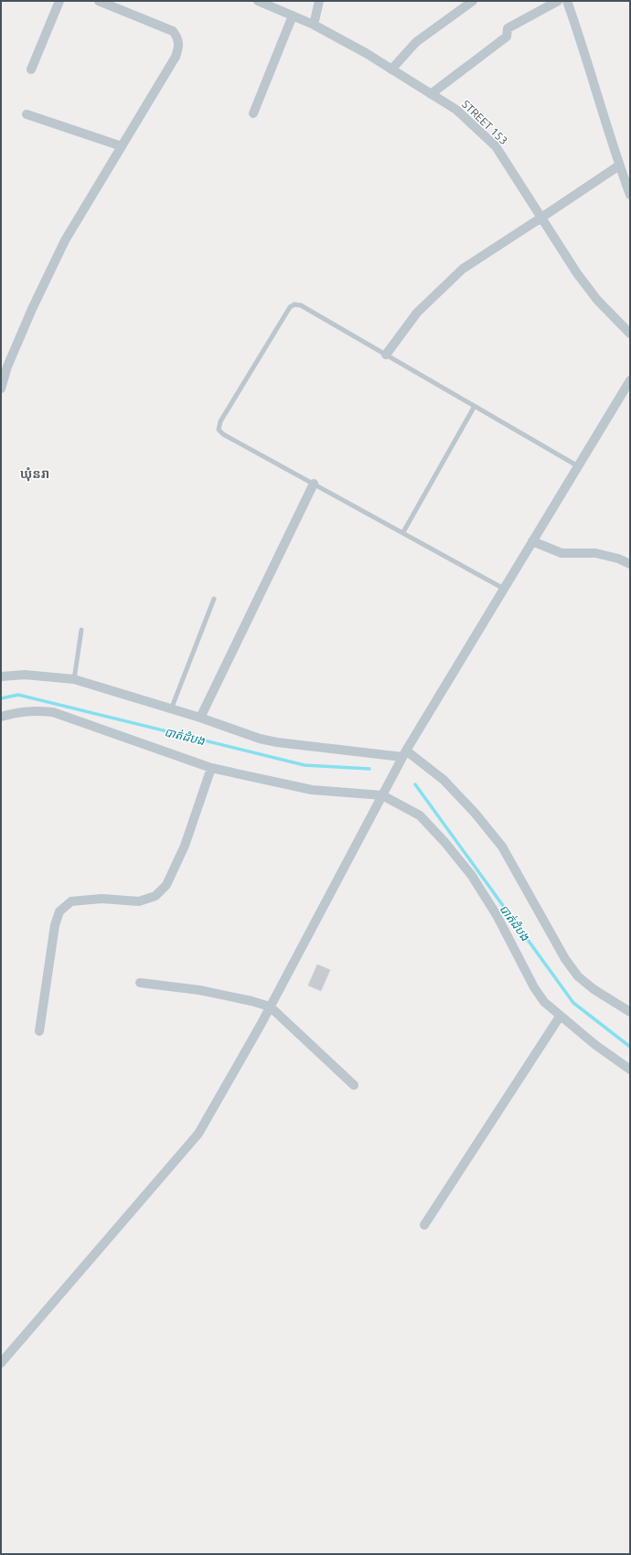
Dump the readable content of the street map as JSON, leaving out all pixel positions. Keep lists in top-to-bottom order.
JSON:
{
  "streets": {
    "street": ["STREET 153"]
  },
  "districts": ["ឃុំនរា"],
  "water": ["បាត់ដំបង"]
}
